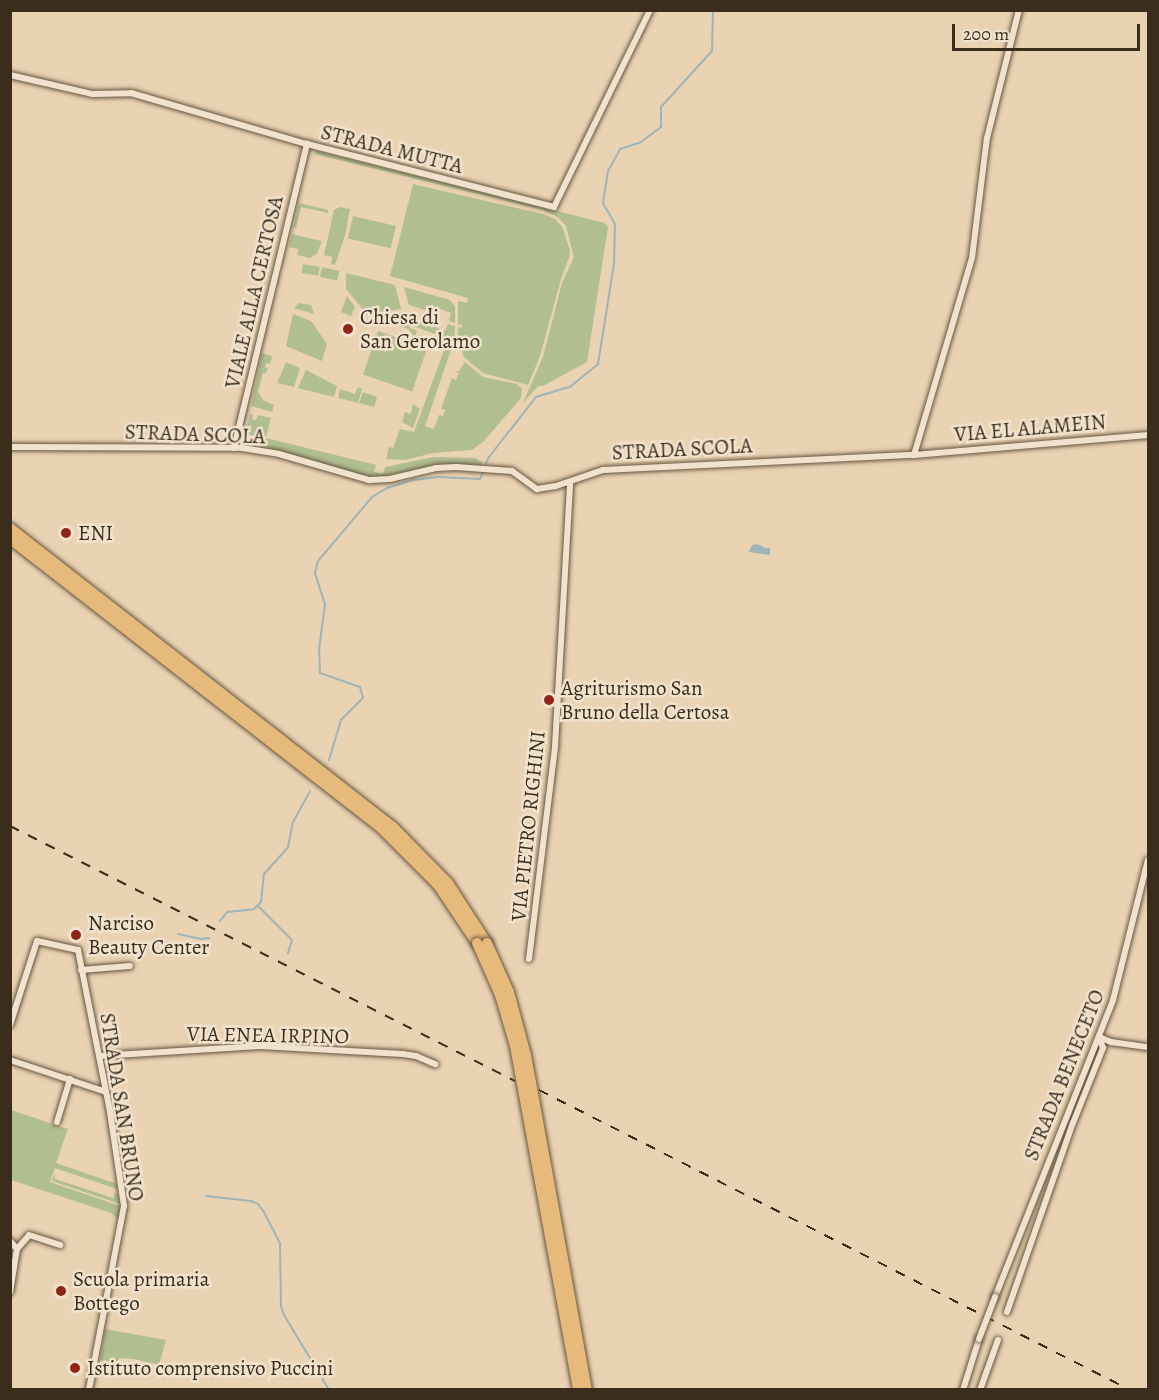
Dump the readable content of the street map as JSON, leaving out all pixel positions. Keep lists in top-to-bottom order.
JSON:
{
  "streets": {
    "street": [
      "STRADA MUTTA",
      "VIALE ALLA CERTOSA",
      "VIA EL ALAMEIN",
      "STRADA SCOLA",
      "VIA PIETRO RIGHINI",
      "VIA ENEA IRPINO",
      "STRADA BENECETO",
      "STRADA SAN BRUNO"
    ]
  },
  "crossings": [
    ["STRADA MUTTA", "VIALE ALLA CERTOSA"],
    ["VIALE ALLA CERTOSA", "STRADA SCOLA"],
    ["VIA EL ALAMEIN", "STRADA SCOLA"],
    ["STRADA SCOLA", "VIA PIETRO RIGHINI"],
    ["VIA ENEA IRPINO", "STRADA SAN BRUNO"]
  ],
  "places": [
    "Chiesa di San Gerolamo",
    "ENI",
    "Agriturismo San Bruno della Certosa",
    "Narciso Beauty Center",
    "Scuola primaria Bottego",
    "Istituto comprensivo Puccini"
  ],
  "scale_bar": "200 m"
}
